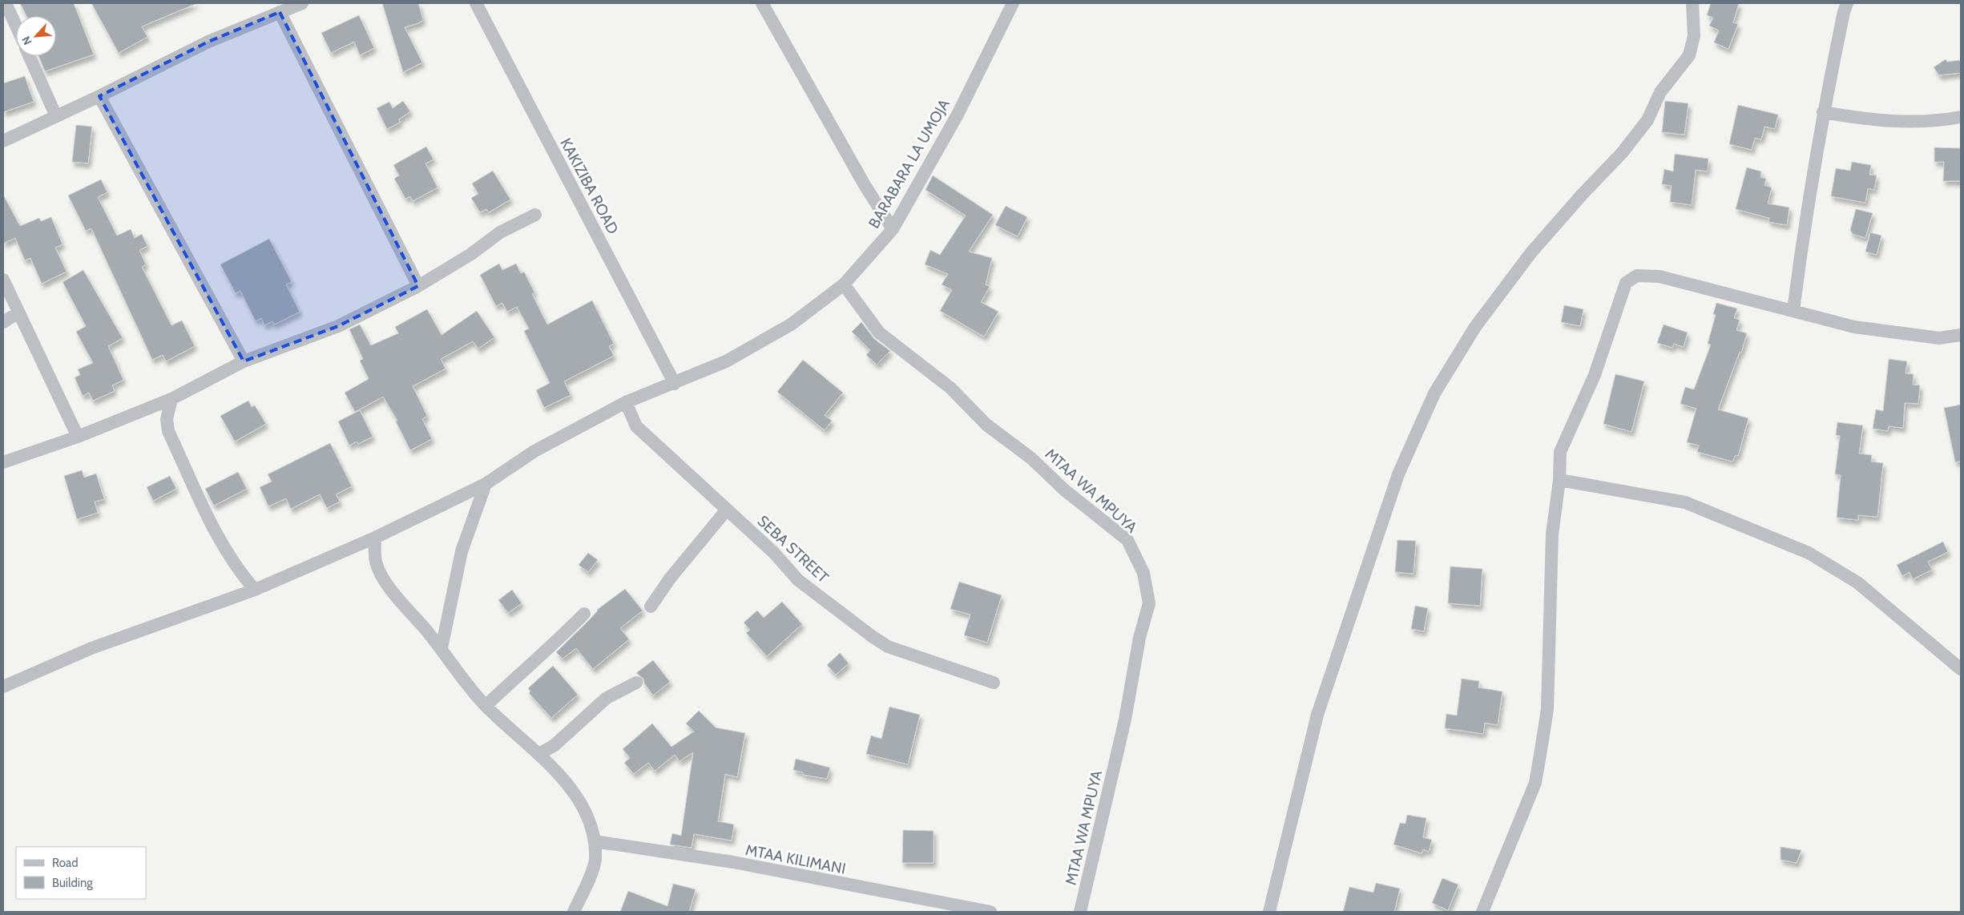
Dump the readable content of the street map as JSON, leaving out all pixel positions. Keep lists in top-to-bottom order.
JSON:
{
  "streets": {
    "street": [
      "BARABARA LA UMOJA",
      "KAKIZIBA ROAD",
      "MTAA WA MPUYA",
      "SEBA STREET",
      "MTAA KILIMANI"
    ]
  },
  "crossings": [
    ["BARABARA LA UMOJA", "KAKIZIBA ROAD"],
    ["BARABARA LA UMOJA", "MTAA WA MPUYA"],
    ["BARABARA LA UMOJA", "SEBA STREET"]
  ],
  "legend": ["Road", "Building"],
  "north": "bottom left"
}
